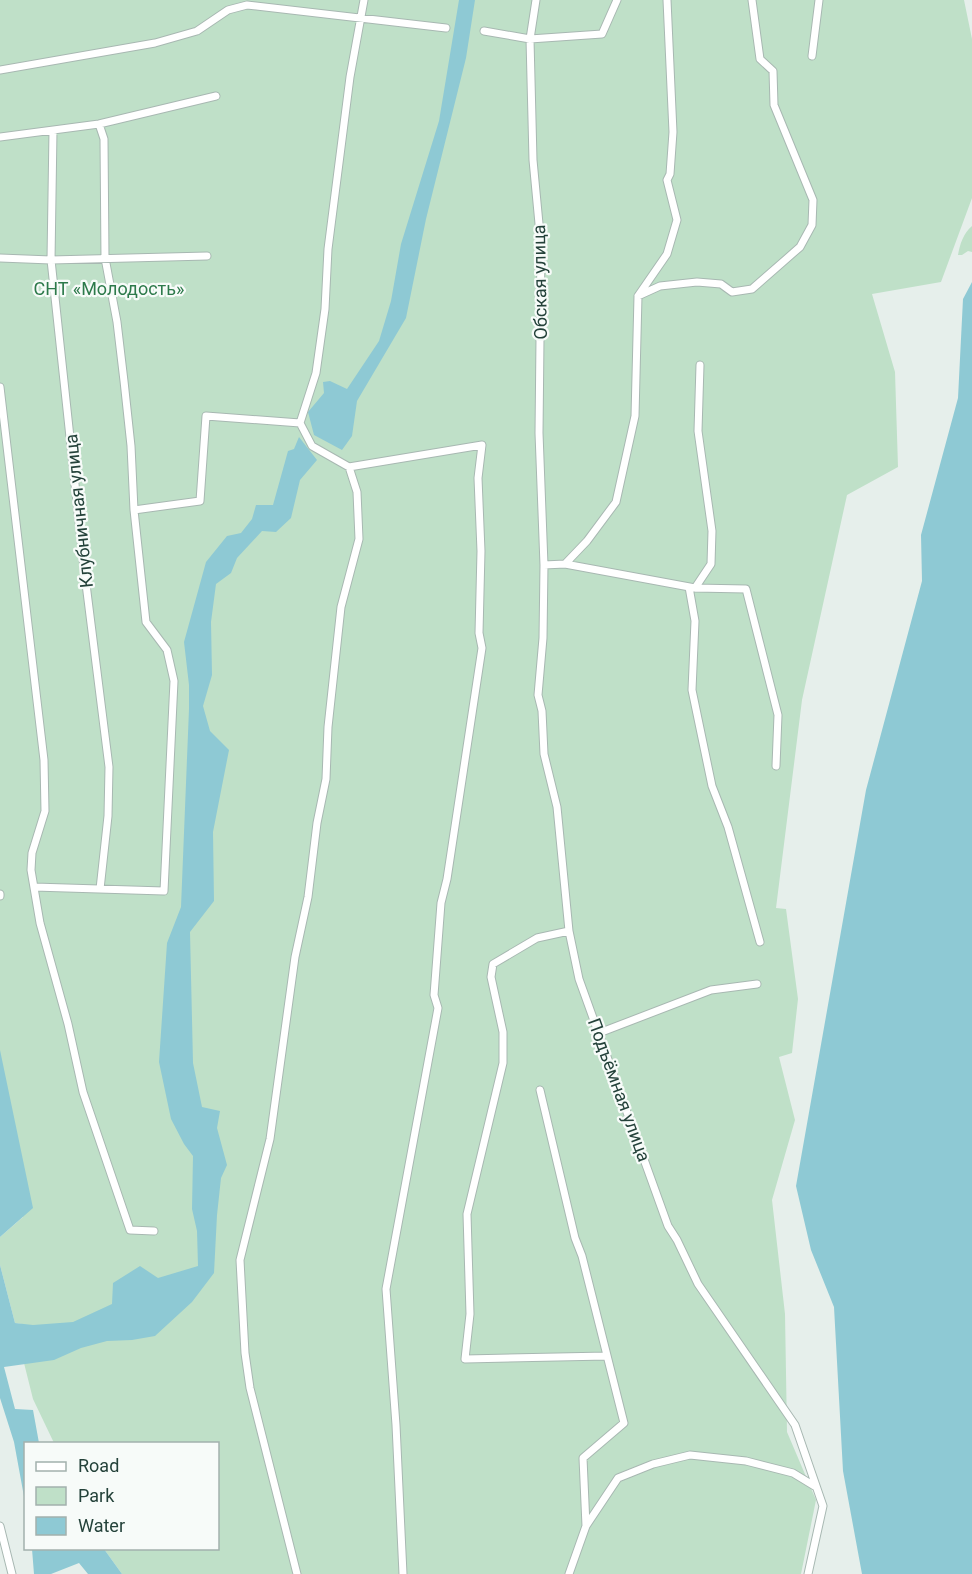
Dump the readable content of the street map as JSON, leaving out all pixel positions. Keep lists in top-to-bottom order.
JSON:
{
  "streets": {
    "street": ["Обская улица", "Клубничная улица", "Подъёмная улица"]
  },
  "crossings": [
    ["Обская улица", "Подъёмная улица"]
  ],
  "parks": ["СНТ «Молодость»"],
  "legend": ["Road", "Park", "Water"]
}
